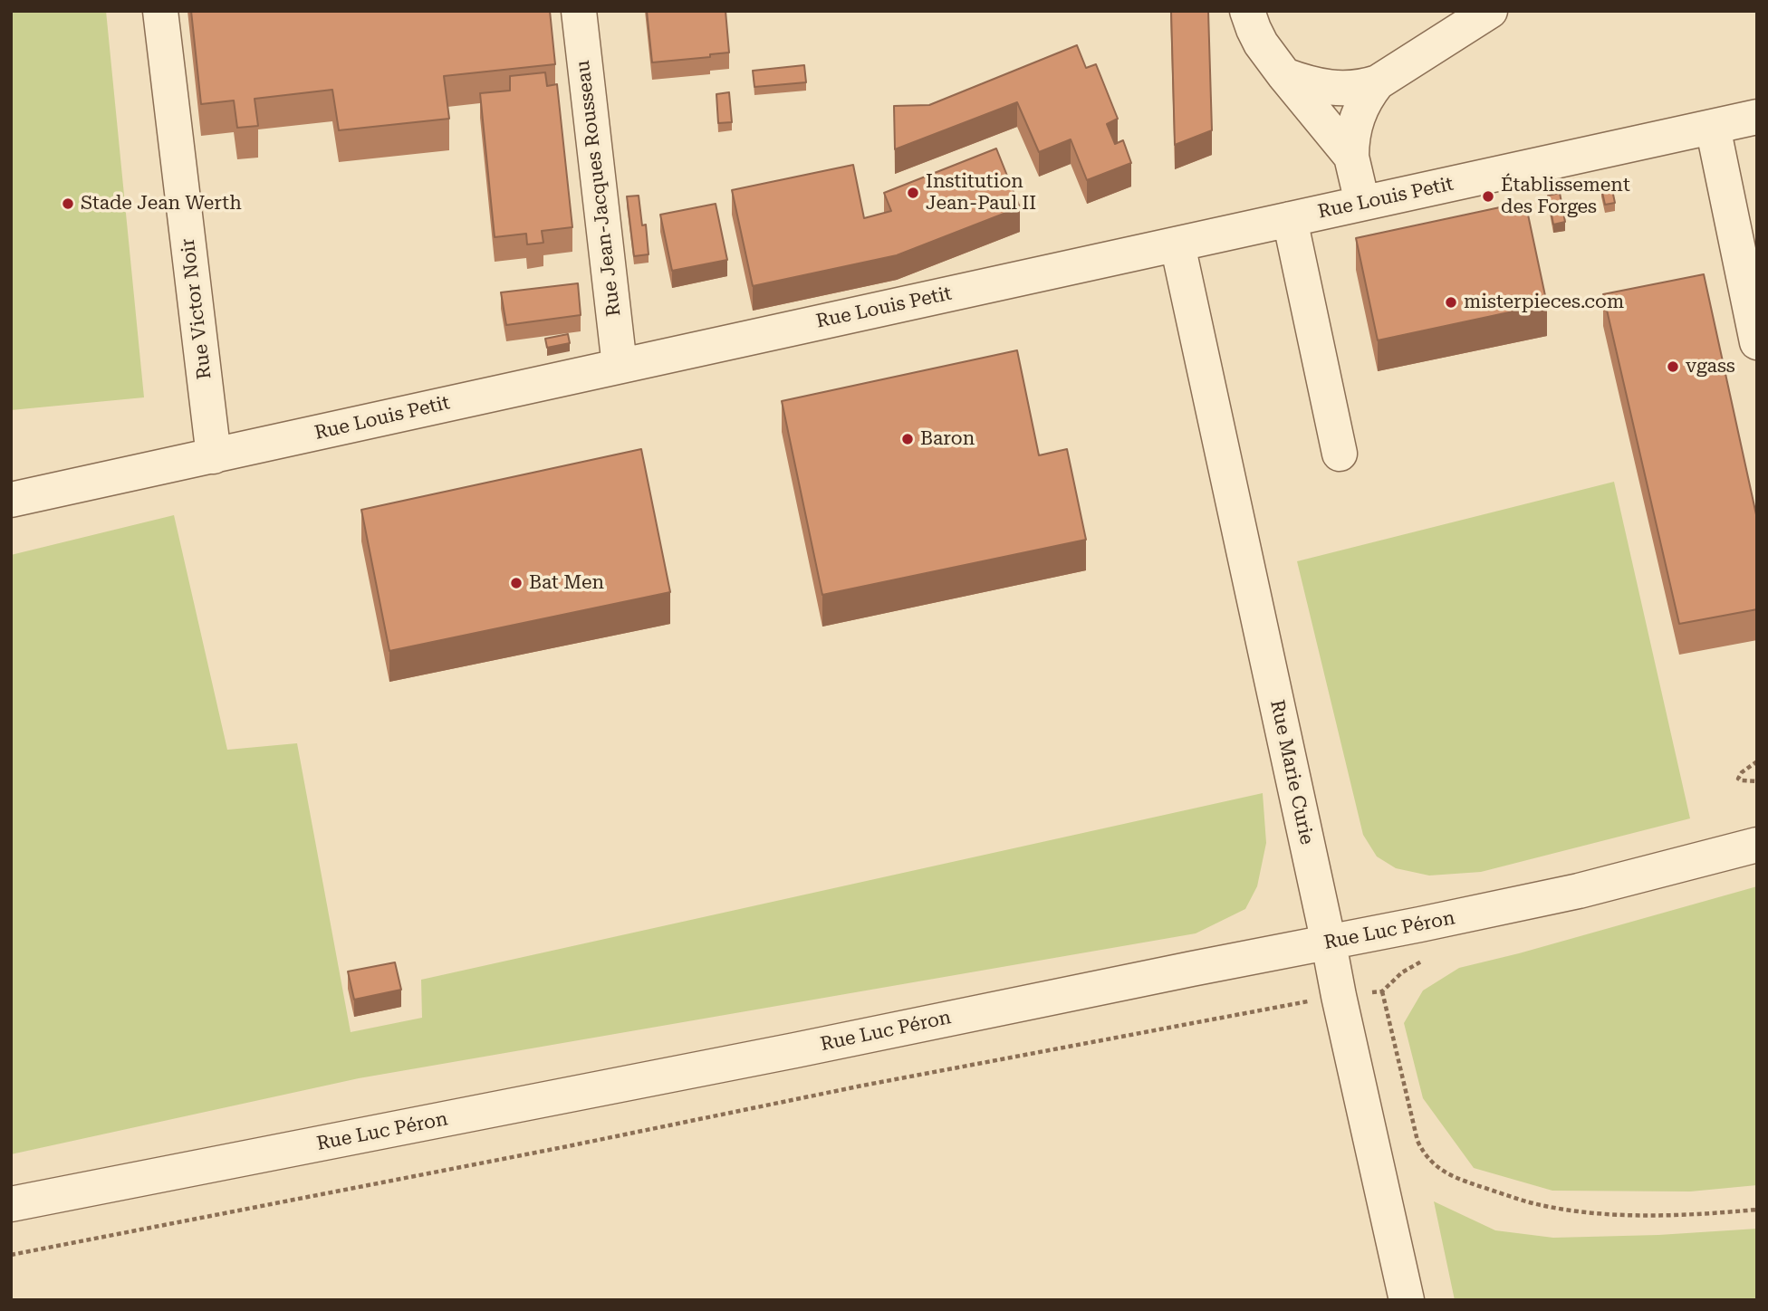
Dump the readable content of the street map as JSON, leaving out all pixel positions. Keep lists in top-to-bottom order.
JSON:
{
  "streets": {
    "street": [
      "Rue Jean-Jacques Rousseau",
      "Rue Louis Petit",
      "Rue Victor Noir",
      "Rue Marie Curie",
      "Rue Luc Péron"
    ]
  },
  "crossings": [
    ["Rue Jean-Jacques Rousseau", "Rue Louis Petit"],
    ["Rue Louis Petit", "Rue Victor Noir"],
    ["Rue Louis Petit", "Rue Marie Curie"],
    ["Rue Marie Curie", "Rue Luc Péron"]
  ],
  "places": [
    "Institution Jean-Paul II",
    "Établissement des Forges",
    "Stade Jean Werth",
    "misterpieces.com",
    "vgass",
    "Baron",
    "Bat Men"
  ]
}
